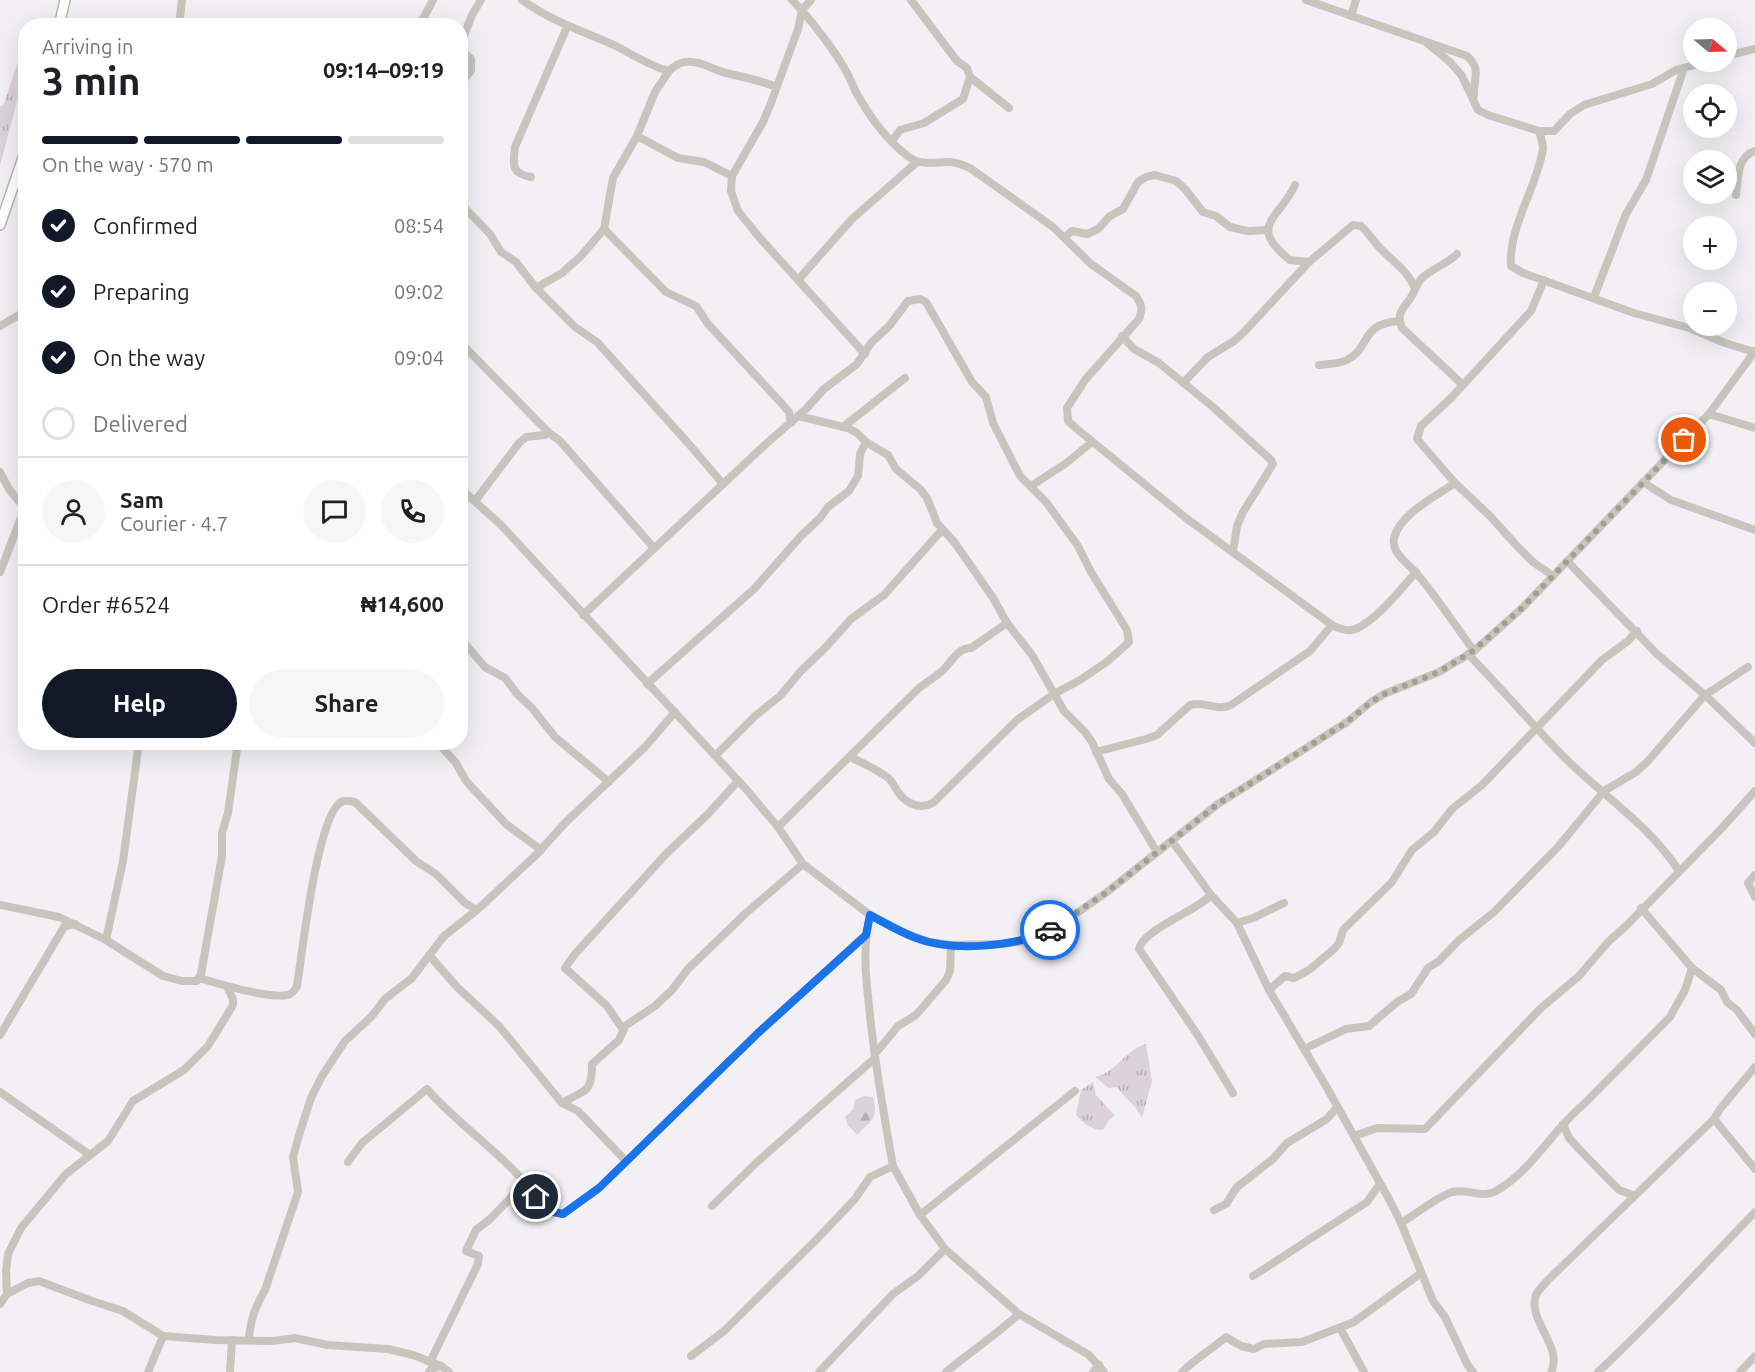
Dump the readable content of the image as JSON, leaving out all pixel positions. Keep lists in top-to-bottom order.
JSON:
{
  "north": "right",
  "page": {
    "map_buttons": ["+", "−"],
    "heading": ["3 min", "Arriving in", "09:14–09:19"],
    "panel": [
      "Sam",
      "Courier · 4.7",
      "Order #6524",
      "₦14,600"
    ],
    "bar": "On the way · 570 m",
    "list": [
      ["Confirmed", "08:54"],
      ["Preparing", "09:02"],
      ["On the way", "09:04"],
      "Delivered"
    ],
    "buttons": ["Help", "Share"]
  }
}
